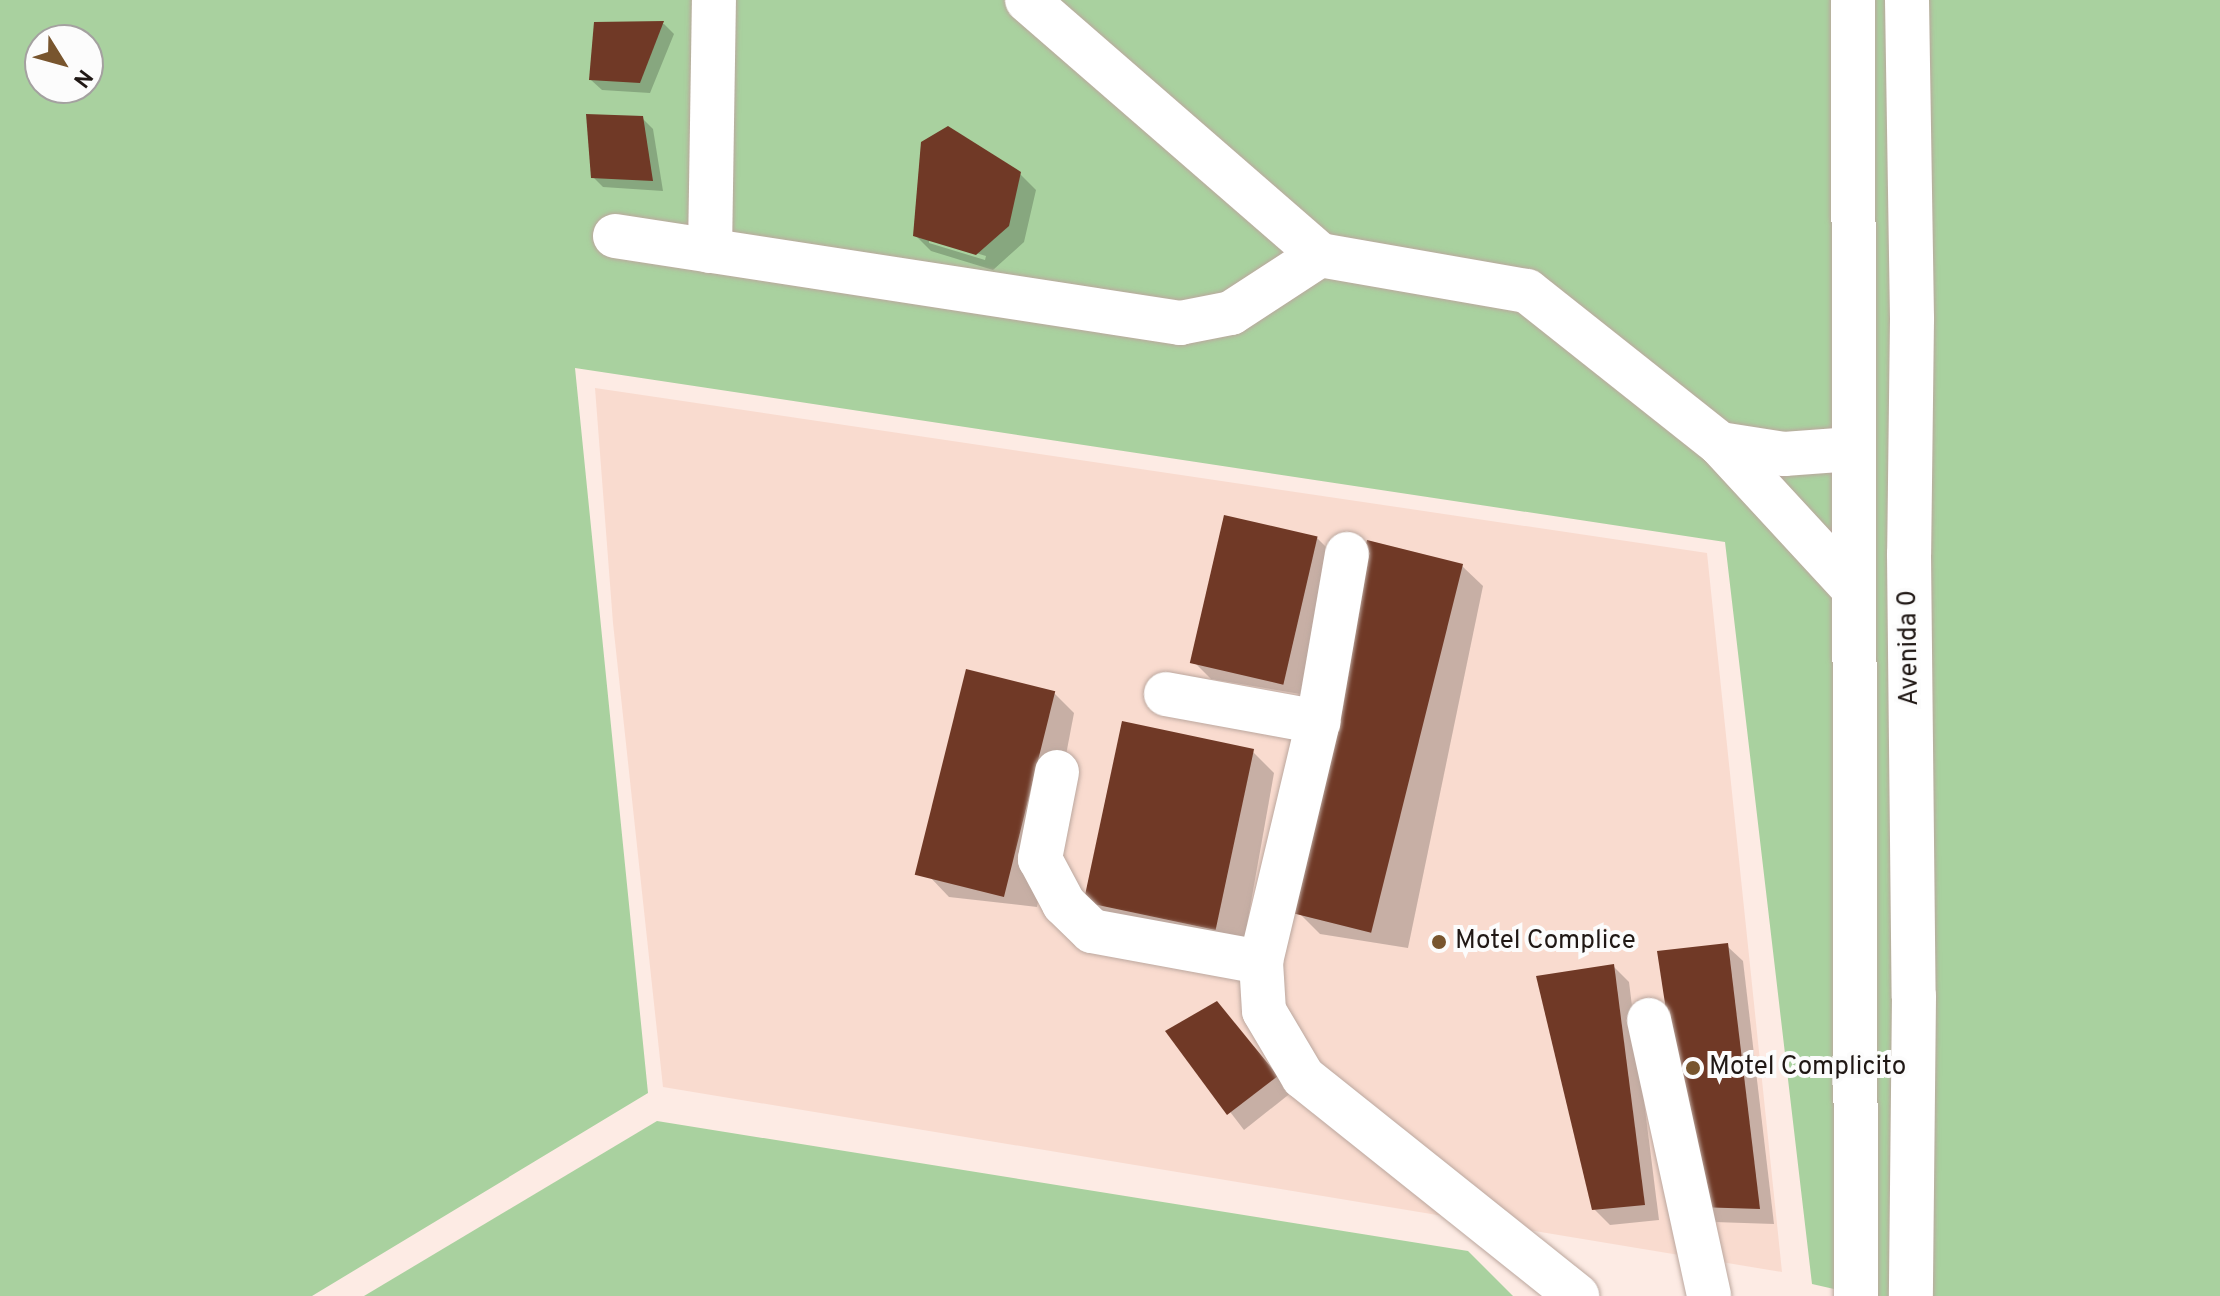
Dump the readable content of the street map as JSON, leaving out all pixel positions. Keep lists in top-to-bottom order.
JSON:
{
  "streets": {
    "street": ["Avenida 0"]
  },
  "places": ["Motel Complice", "Motel Complicito"],
  "north": "bottom right"
}
